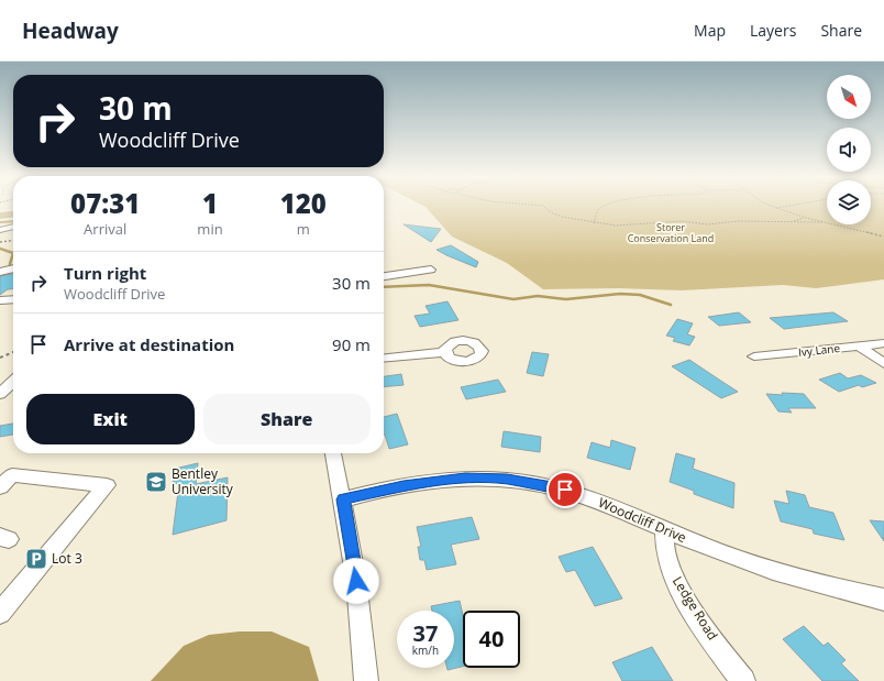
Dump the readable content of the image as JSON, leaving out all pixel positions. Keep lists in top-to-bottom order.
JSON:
{
  "streets": {
    "street": ["Ivy Lane", "Woodcliff Drive", "Ledge Road"]
  },
  "crossings": [
    ["Woodcliff Drive", "Ledge Road"]
  ],
  "parks": ["Storer Conservation Land"],
  "places": {
    "school or university": ["Bentley University"],
    "parking": ["Lot 3"]
  },
  "north": "bottom right",
  "page": {
    "header": "Headway",
    "nav": ["Map", "Layers", "Share"],
    "turn": ["30 m", "Woodcliff Drive"],
    "eta": [
      "07:31",
      "Arrival",
      "1",
      "min",
      "120",
      "m"
    ],
    "list": [
      {
        "name": "Turn right",
        "note": "Woodcliff Drive",
        "value": "30 m"
      },
      {
        "name": "Arrive at destination",
        "value": "90 m"
      }
    ],
    "buttons": ["Exit", "Share"],
    "speed": "37 km/h",
    "limit": "40"
  }
}
